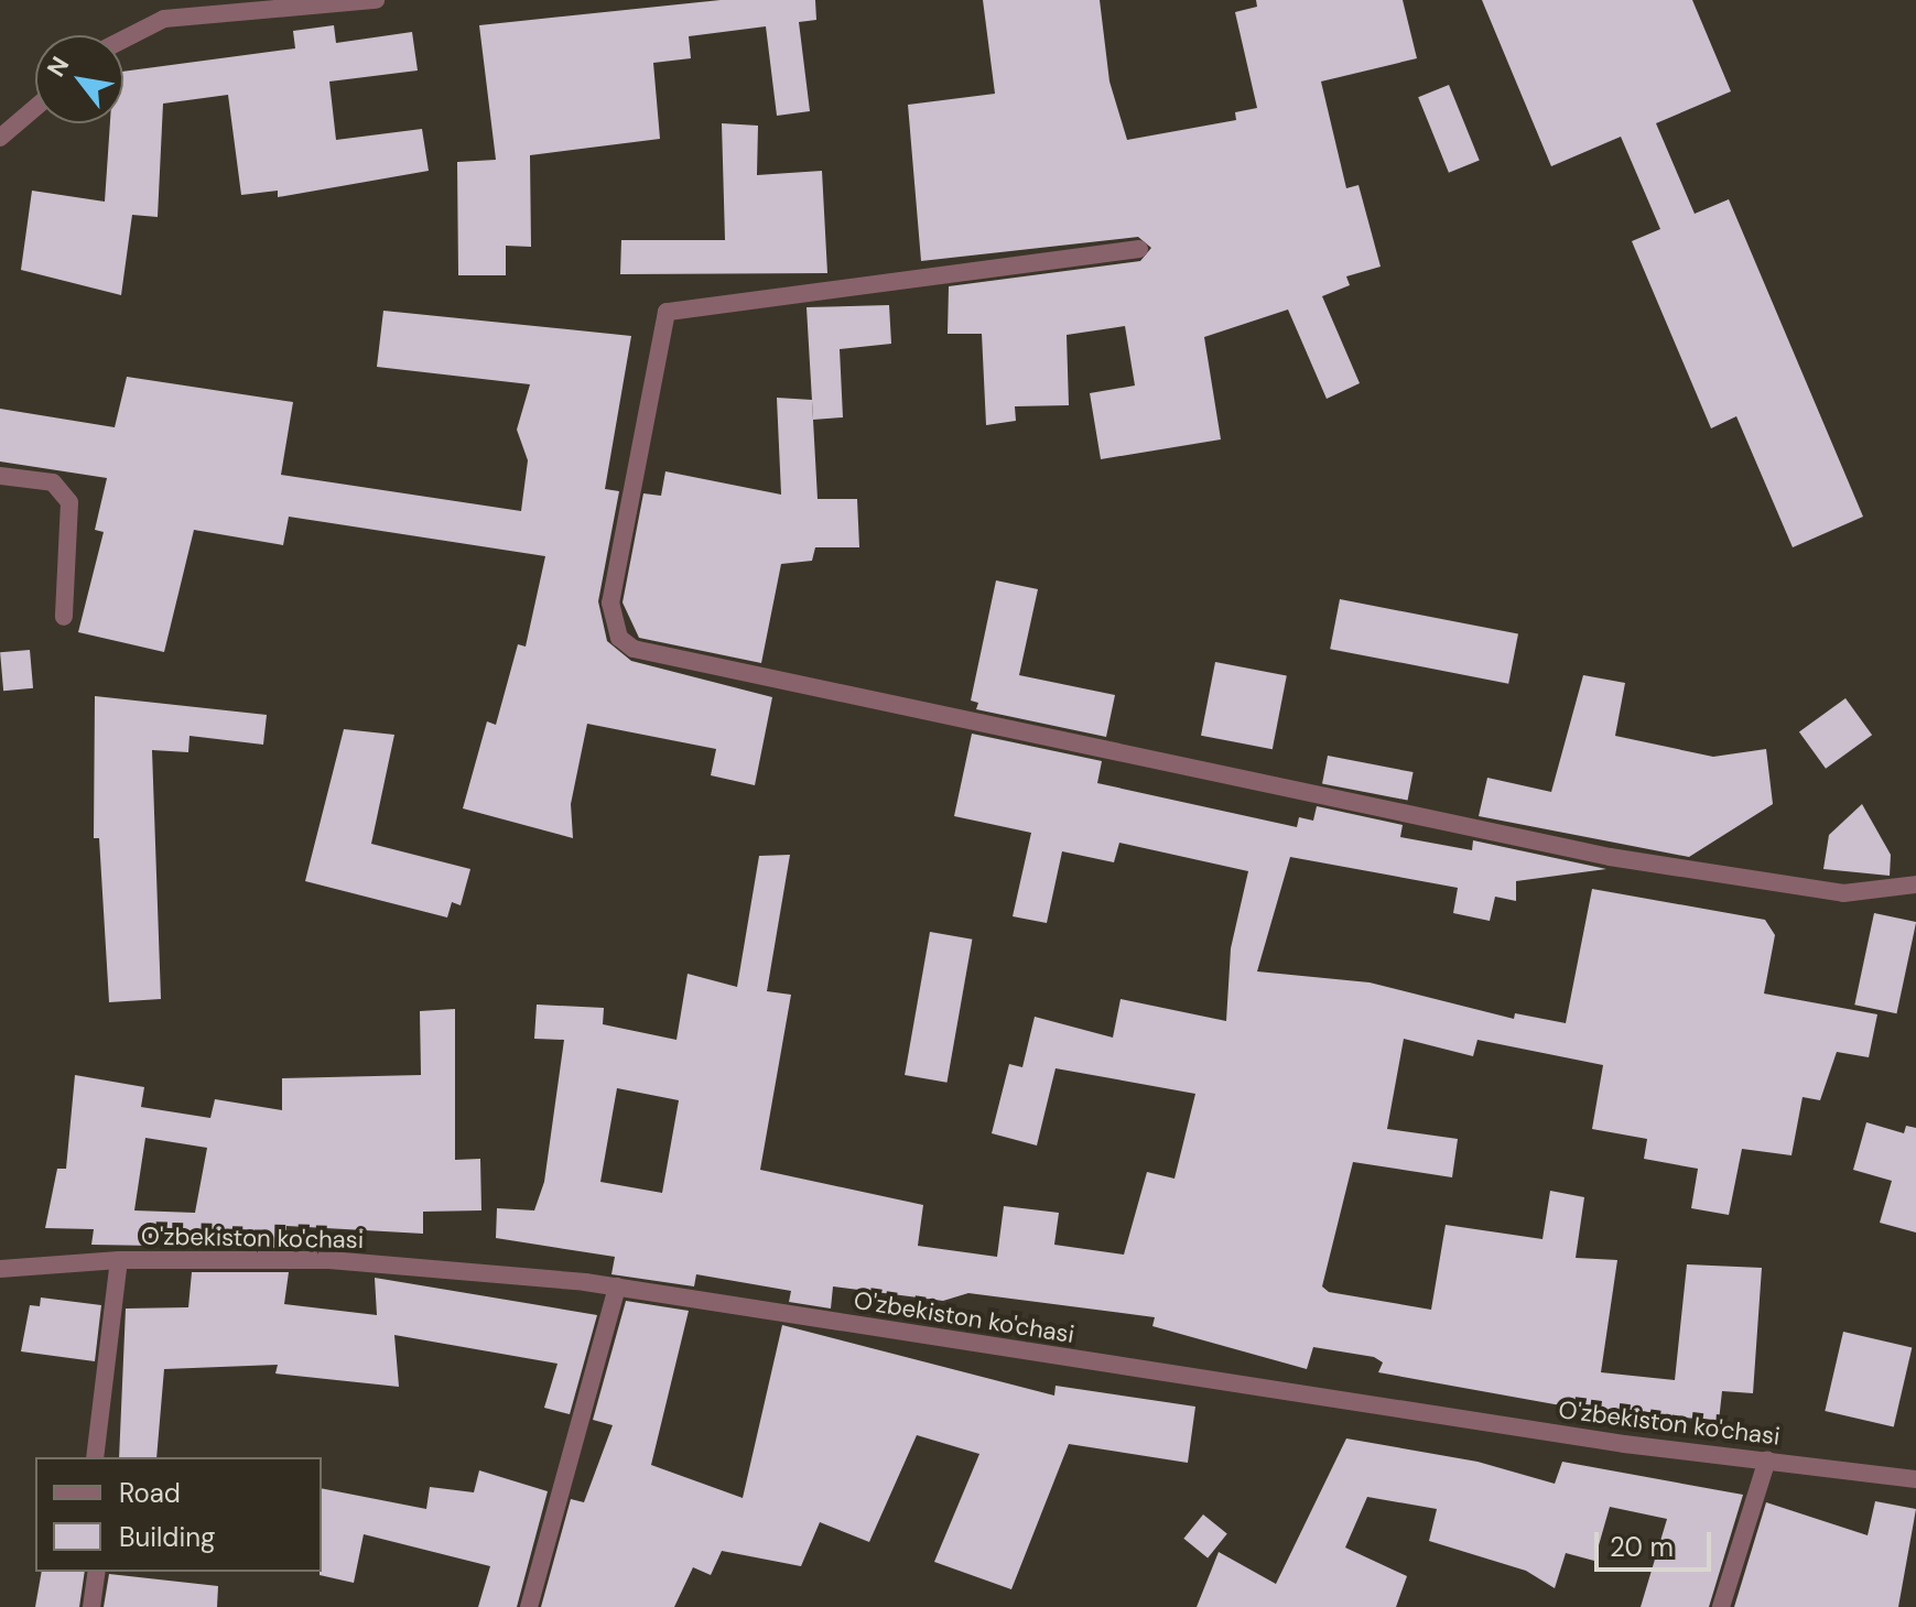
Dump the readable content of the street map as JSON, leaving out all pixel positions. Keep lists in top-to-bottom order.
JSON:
{
  "streets": {
    "street": ["O'zbekiston ko'chasi"]
  },
  "legend": ["Road", "Building"],
  "scale_bar": "20 m",
  "north": "top left"
}
